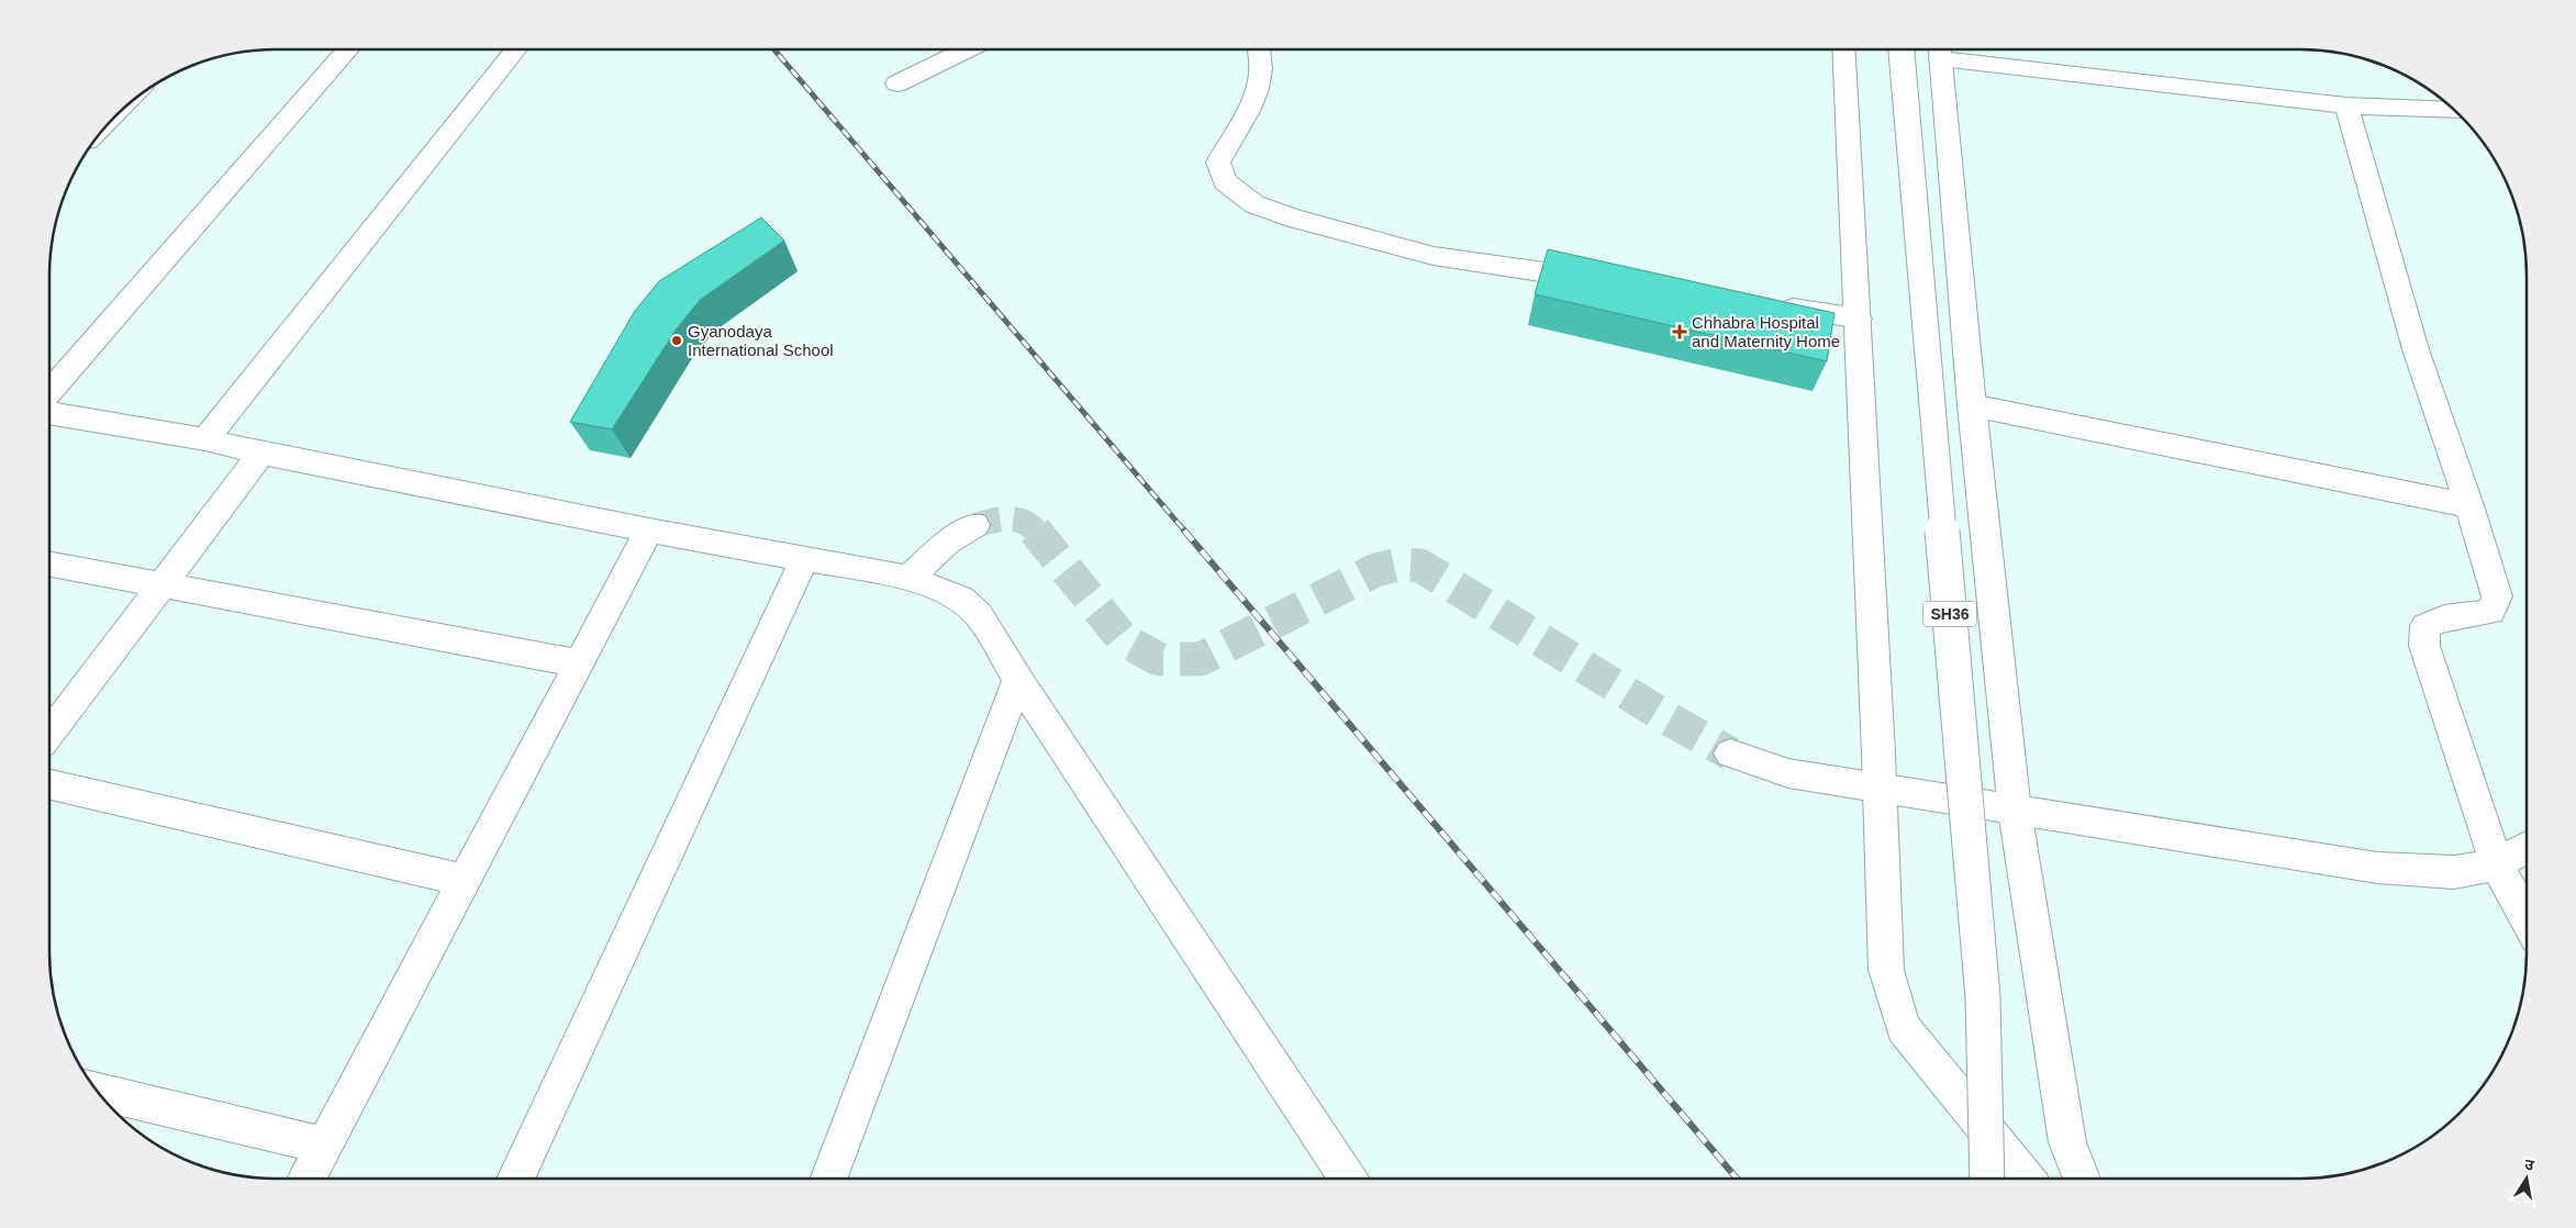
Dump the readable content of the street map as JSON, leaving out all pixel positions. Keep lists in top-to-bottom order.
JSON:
{
  "streets": {
    "street": ["SH36"]
  },
  "places": {
    "health": ["Chhabra Hospital and Maternity Home"],
    "other": ["Gyanodaya International School"]
  },
  "north": "top"
}
